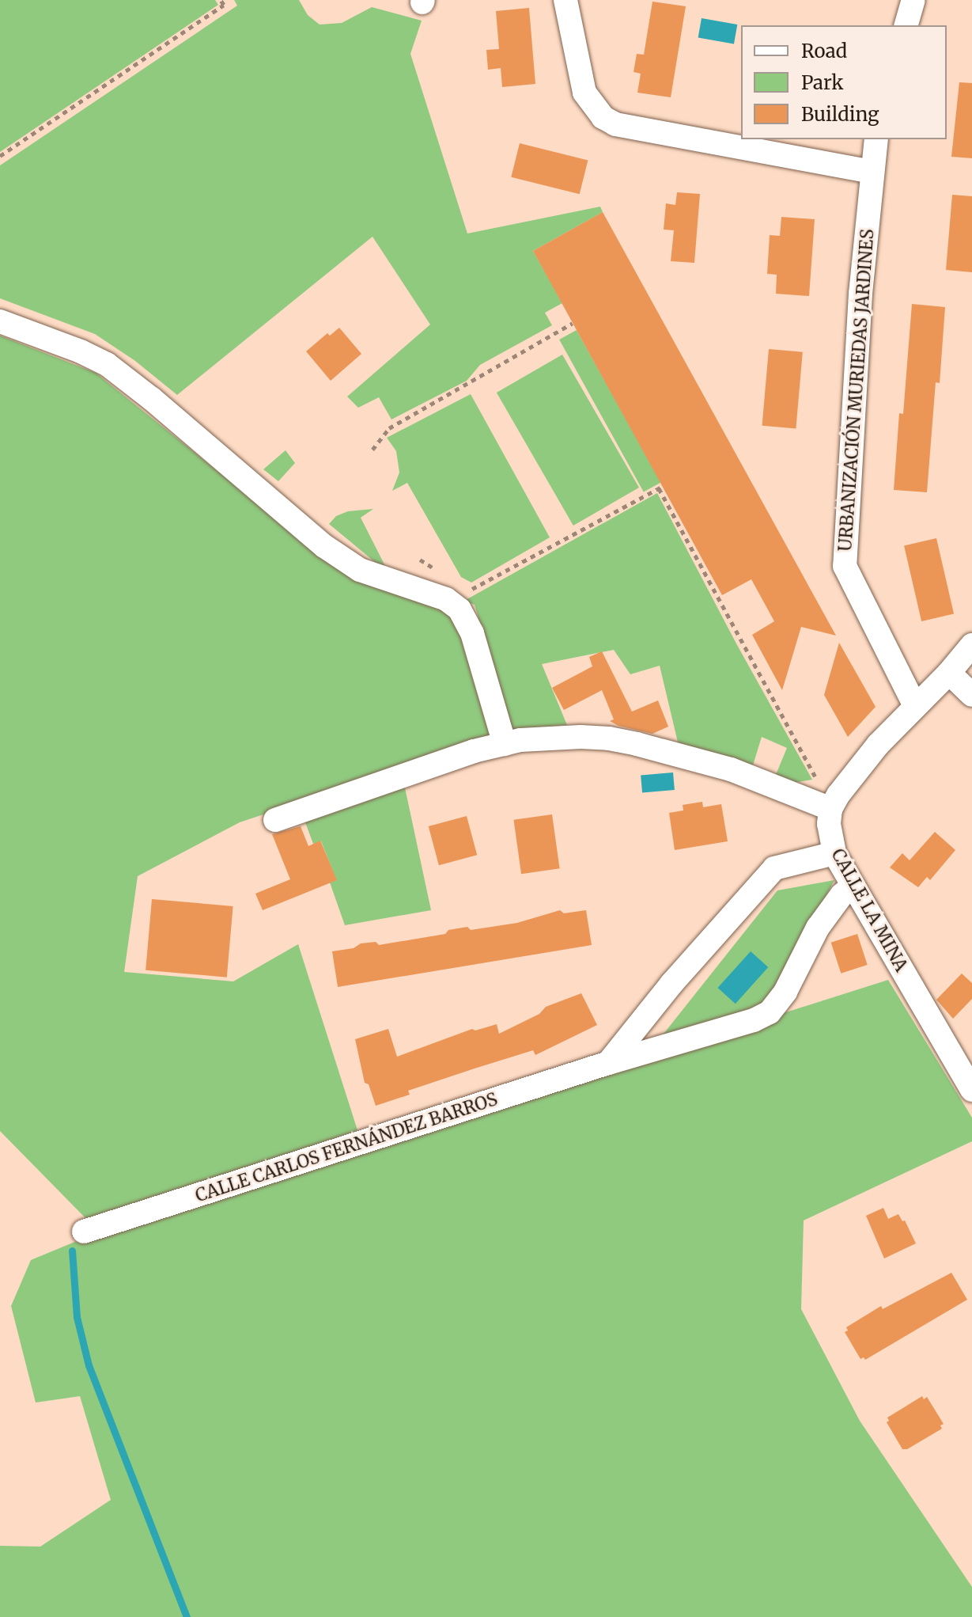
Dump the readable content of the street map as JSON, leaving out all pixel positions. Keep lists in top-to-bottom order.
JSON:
{
  "streets": {
    "street": ["URBANIZACIÓN MURIEDAS JARDINES", "CALLE LA MINA", "CALLE CARLOS FERNÁNDEZ BARROS"]
  },
  "crossings": [
    ["CALLE LA MINA", "CALLE CARLOS FERNÁNDEZ BARROS"]
  ],
  "legend": ["Road", "Park", "Building"]
}
